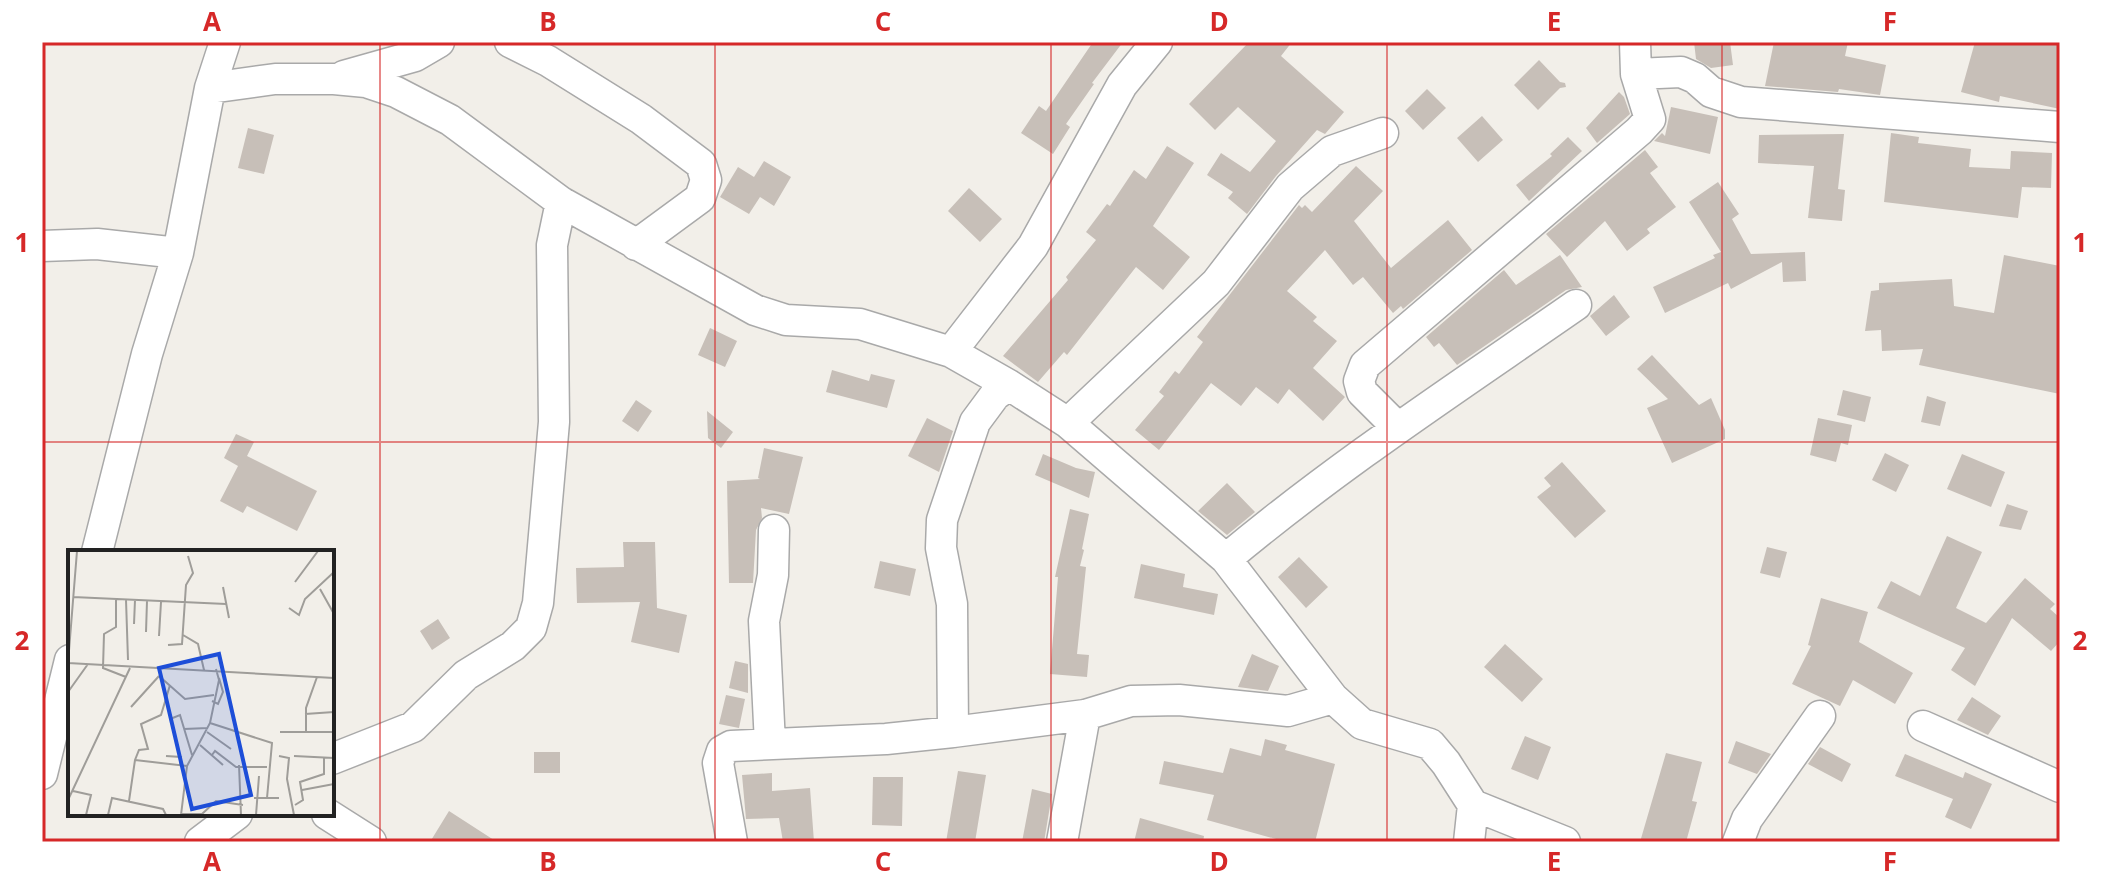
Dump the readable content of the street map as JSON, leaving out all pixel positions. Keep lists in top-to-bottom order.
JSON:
{
  "grid": {
    "columns": [
      "A",
      "B",
      "C",
      "D",
      "E",
      "F"
    ],
    "rows": ["1", "2"]
  }
}
